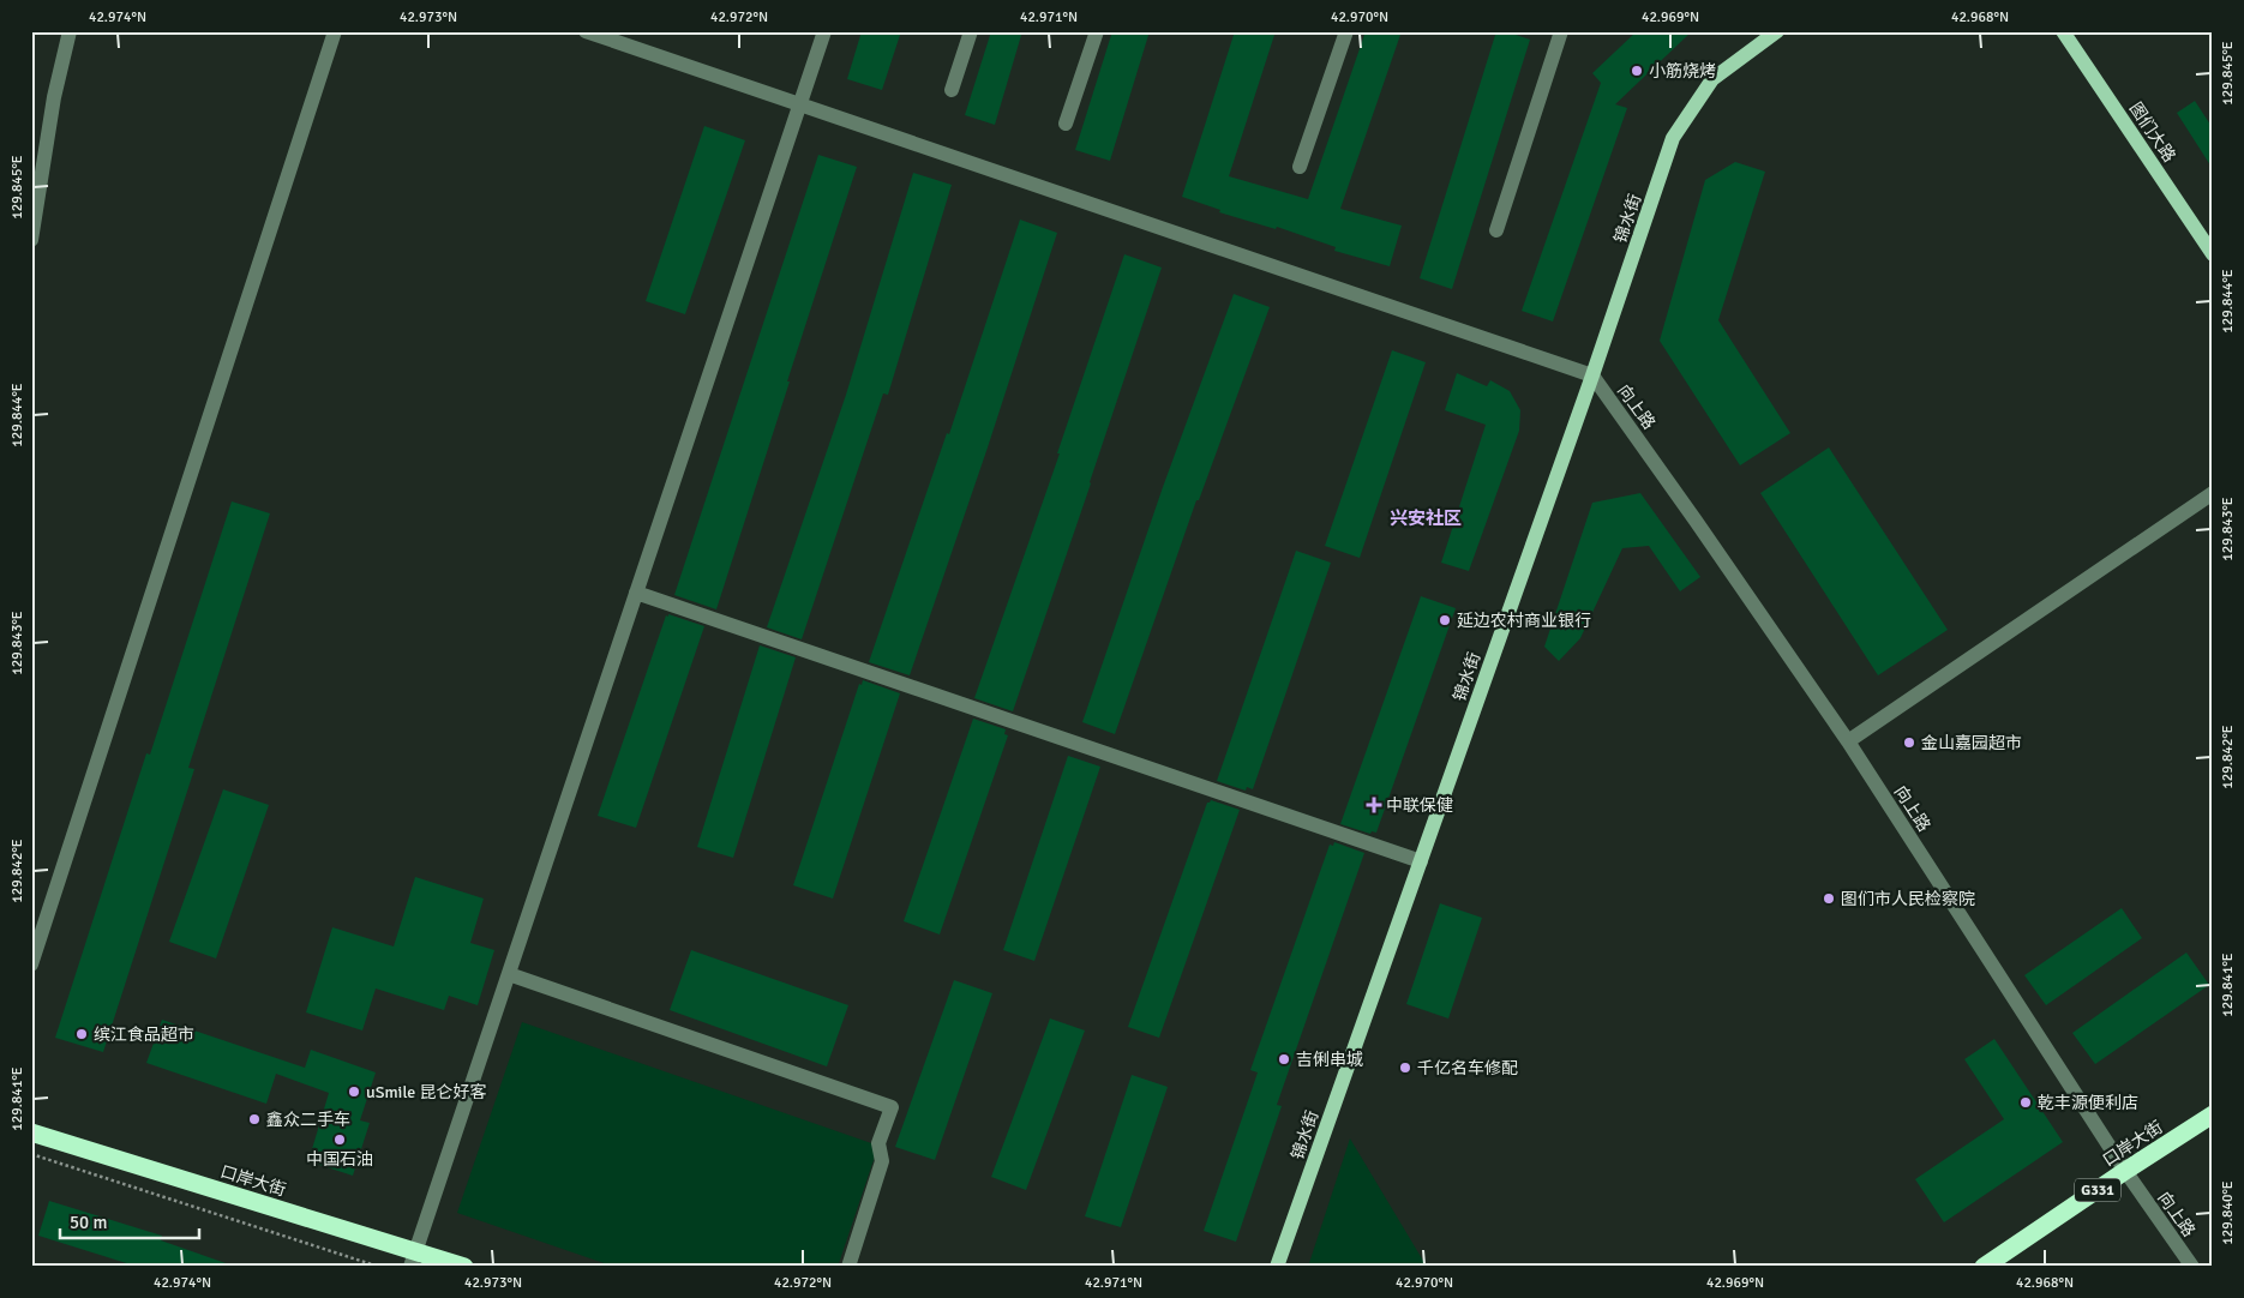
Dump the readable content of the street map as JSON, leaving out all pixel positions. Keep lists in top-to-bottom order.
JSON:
{
  "streets": {
    "highway": ["口岸大街", "G331"],
    "main road": ["图们大路", "锦水街"],
    "street": ["向上路"]
  },
  "crossings": [
    ["锦水街", "向上路"],
    ["向上路", "口岸大街"]
  ],
  "districts": ["兴安社区"],
  "places": {
    "other": [
      "小筋烧烤",
      "延边农村商业银行",
      "金山嘉园超市",
      "图们市人民检察院",
      "缤江食品超市",
      "吉俐串城",
      "千亿名车修配",
      "uSmile 昆仑好客",
      "乾丰源便利店",
      "鑫众二手车",
      "中国石油"
    ],
    "health": ["中联保健"]
  },
  "scale_bar": "50 m",
  "coordinates": [
    "42.974°N",
    "42.973°N",
    "42.972°N",
    "42.971°N",
    "42.970°N",
    "42.969°N",
    "42.968°N",
    "129.845°E",
    "129.844°E",
    "129.843°E",
    "129.842°E",
    "129.841°E",
    "129.840°E"
  ]
}
